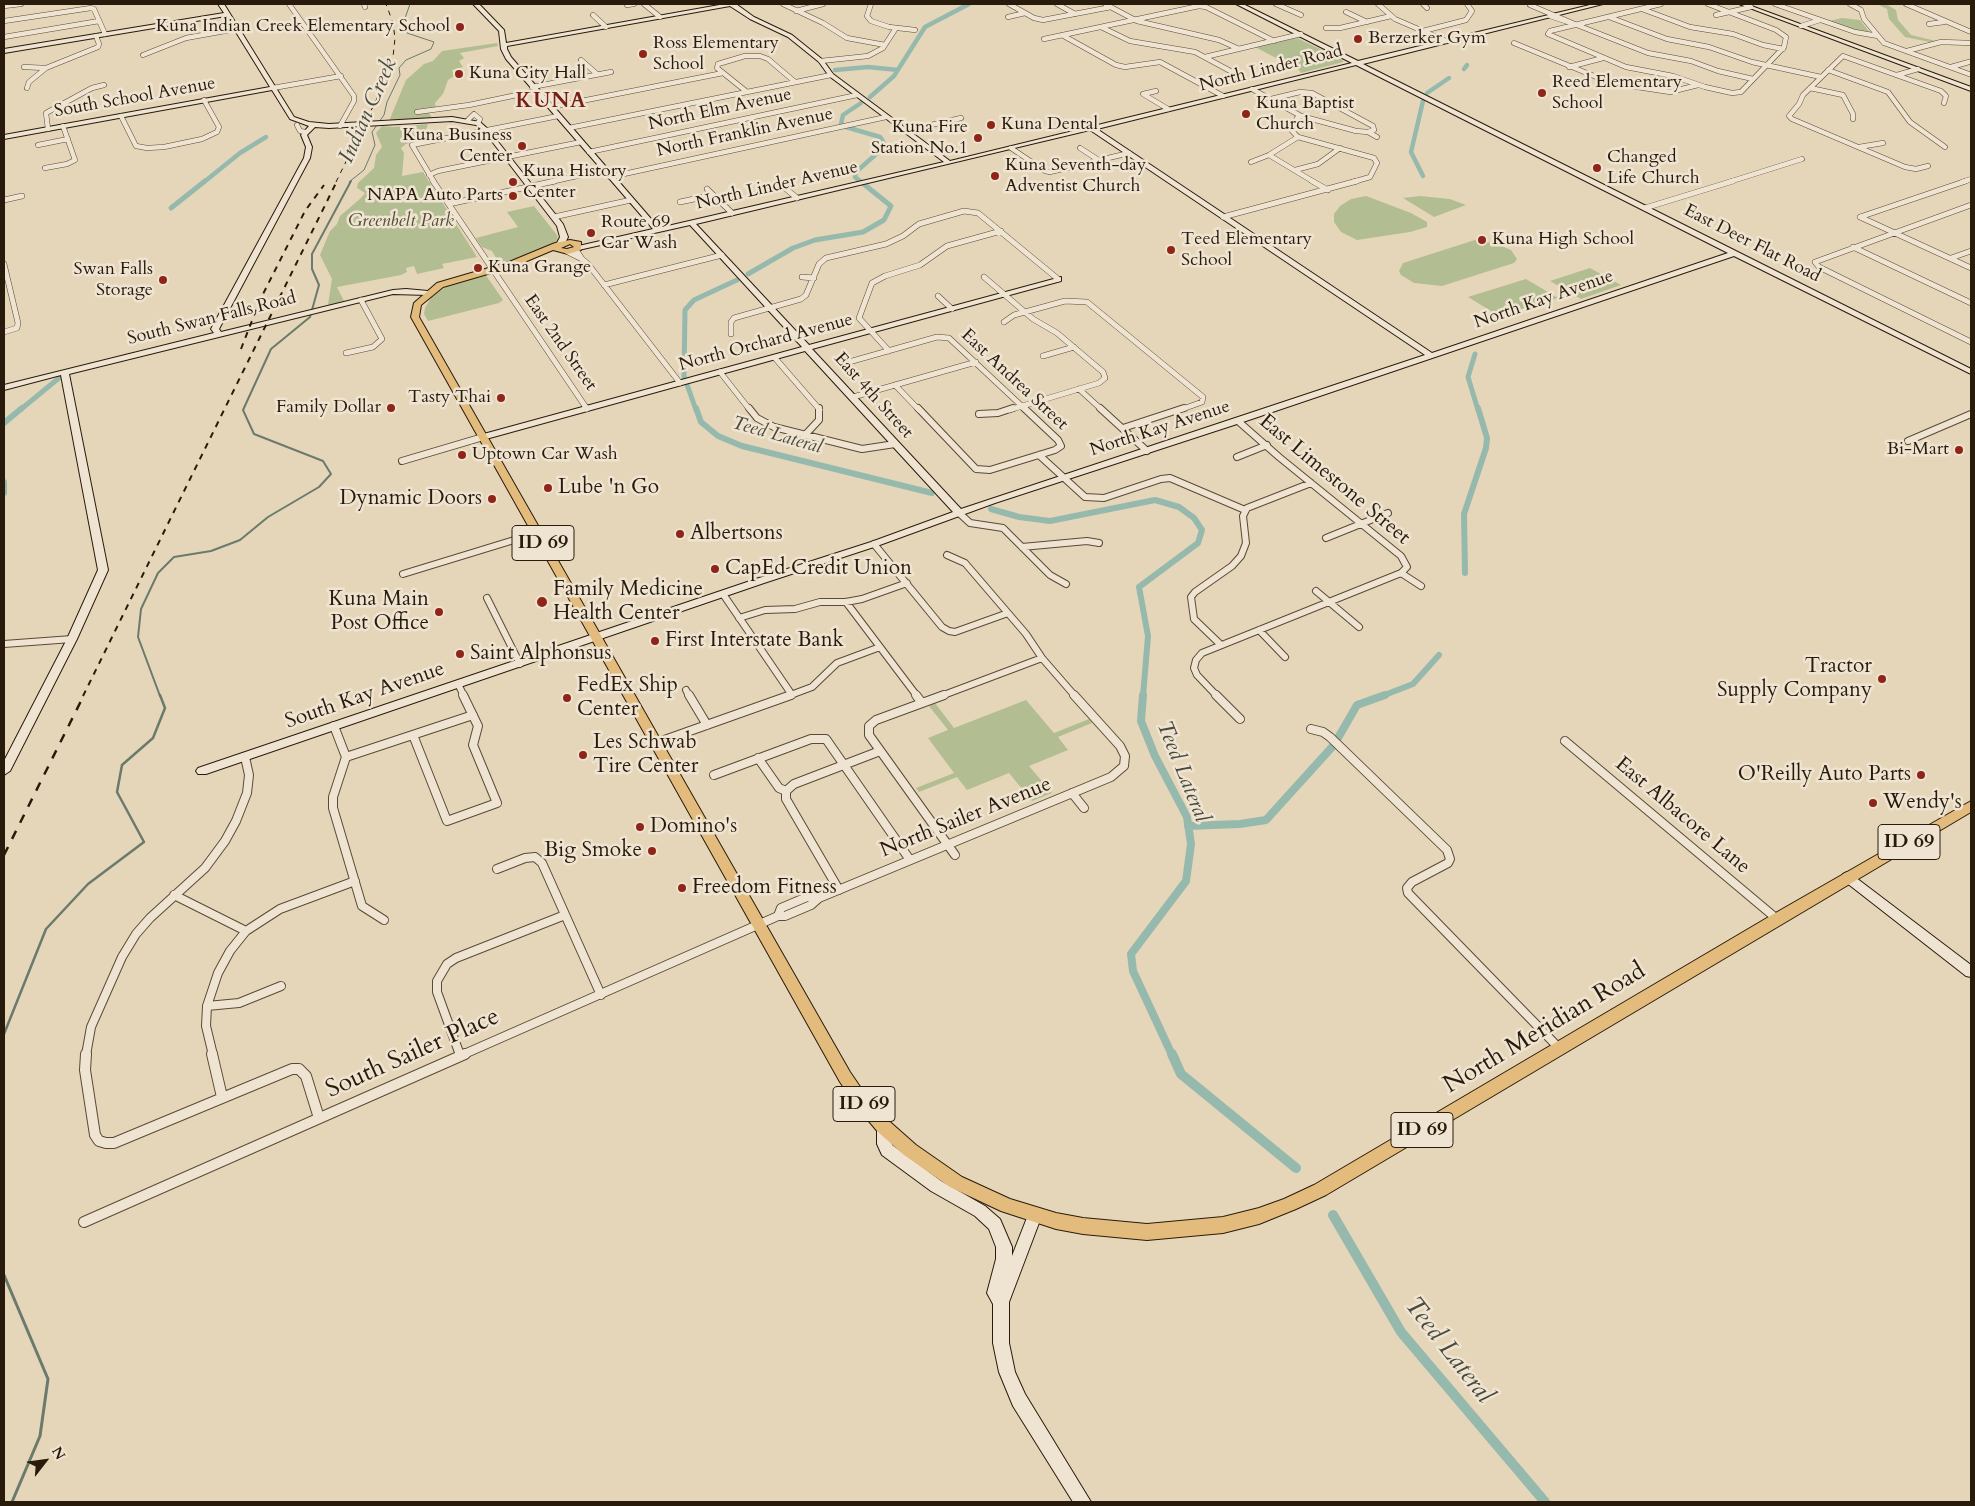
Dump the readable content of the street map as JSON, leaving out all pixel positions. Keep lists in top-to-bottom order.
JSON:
{
  "streets": {
    "main road": ["North Linder Avenue", "ID 69", "North Meridian Road"],
    "street": [
      "North Linder Road",
      "South School Avenue",
      "North Elm Avenue",
      "North Franklin Avenue",
      "East Deer Flat Road",
      "North Kay Avenue",
      "South Swan Falls Road",
      "East 2nd Street",
      "North Orchard Avenue",
      "East Andrea Street",
      "East 4th Street",
      "East Limestone Street",
      "South Kay Avenue",
      "East Albacore Lane",
      "North Sailer Avenue",
      "South Sailer Place"
    ]
  },
  "crossings": [
    ["North Linder Road", "North Linder Avenue"],
    ["North Linder Road", "East Deer Flat Road"],
    ["North Linder Avenue", "South Swan Falls Road"],
    ["North Linder Avenue", "East 2nd Street"],
    ["North Linder Avenue", "East 4th Street"],
    ["East Deer Flat Road", "North Kay Avenue"],
    ["North Kay Avenue", "East 4th Street"],
    ["North Kay Avenue", "East Limestone Street"],
    ["North Kay Avenue", "ID 69"],
    ["North Kay Avenue", "South Kay Avenue"],
    ["East 2nd Street", "North Orchard Avenue"],
    ["North Orchard Avenue", "East 4th Street"],
    ["North Orchard Avenue", "ID 69"],
    ["ID 69", "South Kay Avenue"],
    ["ID 69", "North Sailer Avenue"],
    ["ID 69", "North Meridian Road"],
    ["ID 69", "South Sailer Place"],
    ["East Albacore Lane", "North Meridian Road"],
    ["North Sailer Avenue", "South Sailer Place"]
  ],
  "districts": ["KUNA"],
  "water": ["Indian Creek", "Teed Lateral"],
  "parks": ["Greenbelt Park"],
  "places": [
    "Kuna Indian Creek Elementary School",
    "Berzerker Gym",
    "Ross Elementary School",
    "Kuna City Hall",
    "Reed Elementary School",
    "Kuna Baptist Church",
    "Kuna Dental",
    "Kuna Fire Station No.1",
    "Kuna Business Center",
    "Changed Life Church",
    "Kuna Seventh-day Adventist Church",
    "Kuna History Center",
    "NAPA Auto Parts",
    "Route 69 Car Wash",
    "Kuna High School",
    "Teed Elementary School",
    "Kuna Grange",
    "Swan Falls Storage",
    "Tasty Thai",
    "Family Dollar",
    "Bi-Mart",
    "Uptown Car Wash",
    "Lube 'n Go",
    "Dynamic Doors",
    "Albertsons",
    "CapEd Credit Union",
    "Family Medicine Health Center",
    "Kuna Main Post Office",
    "First Interstate Bank",
    "Saint Alphonsus",
    "Tractor Supply Company",
    "FedEx Ship Center",
    "Les Schwab Tire Center",
    "O'Reilly Auto Parts",
    "Wendy's",
    "Domino's",
    "Big Smoke",
    "Freedom Fitness"
  ],
  "north": "top right"
}
